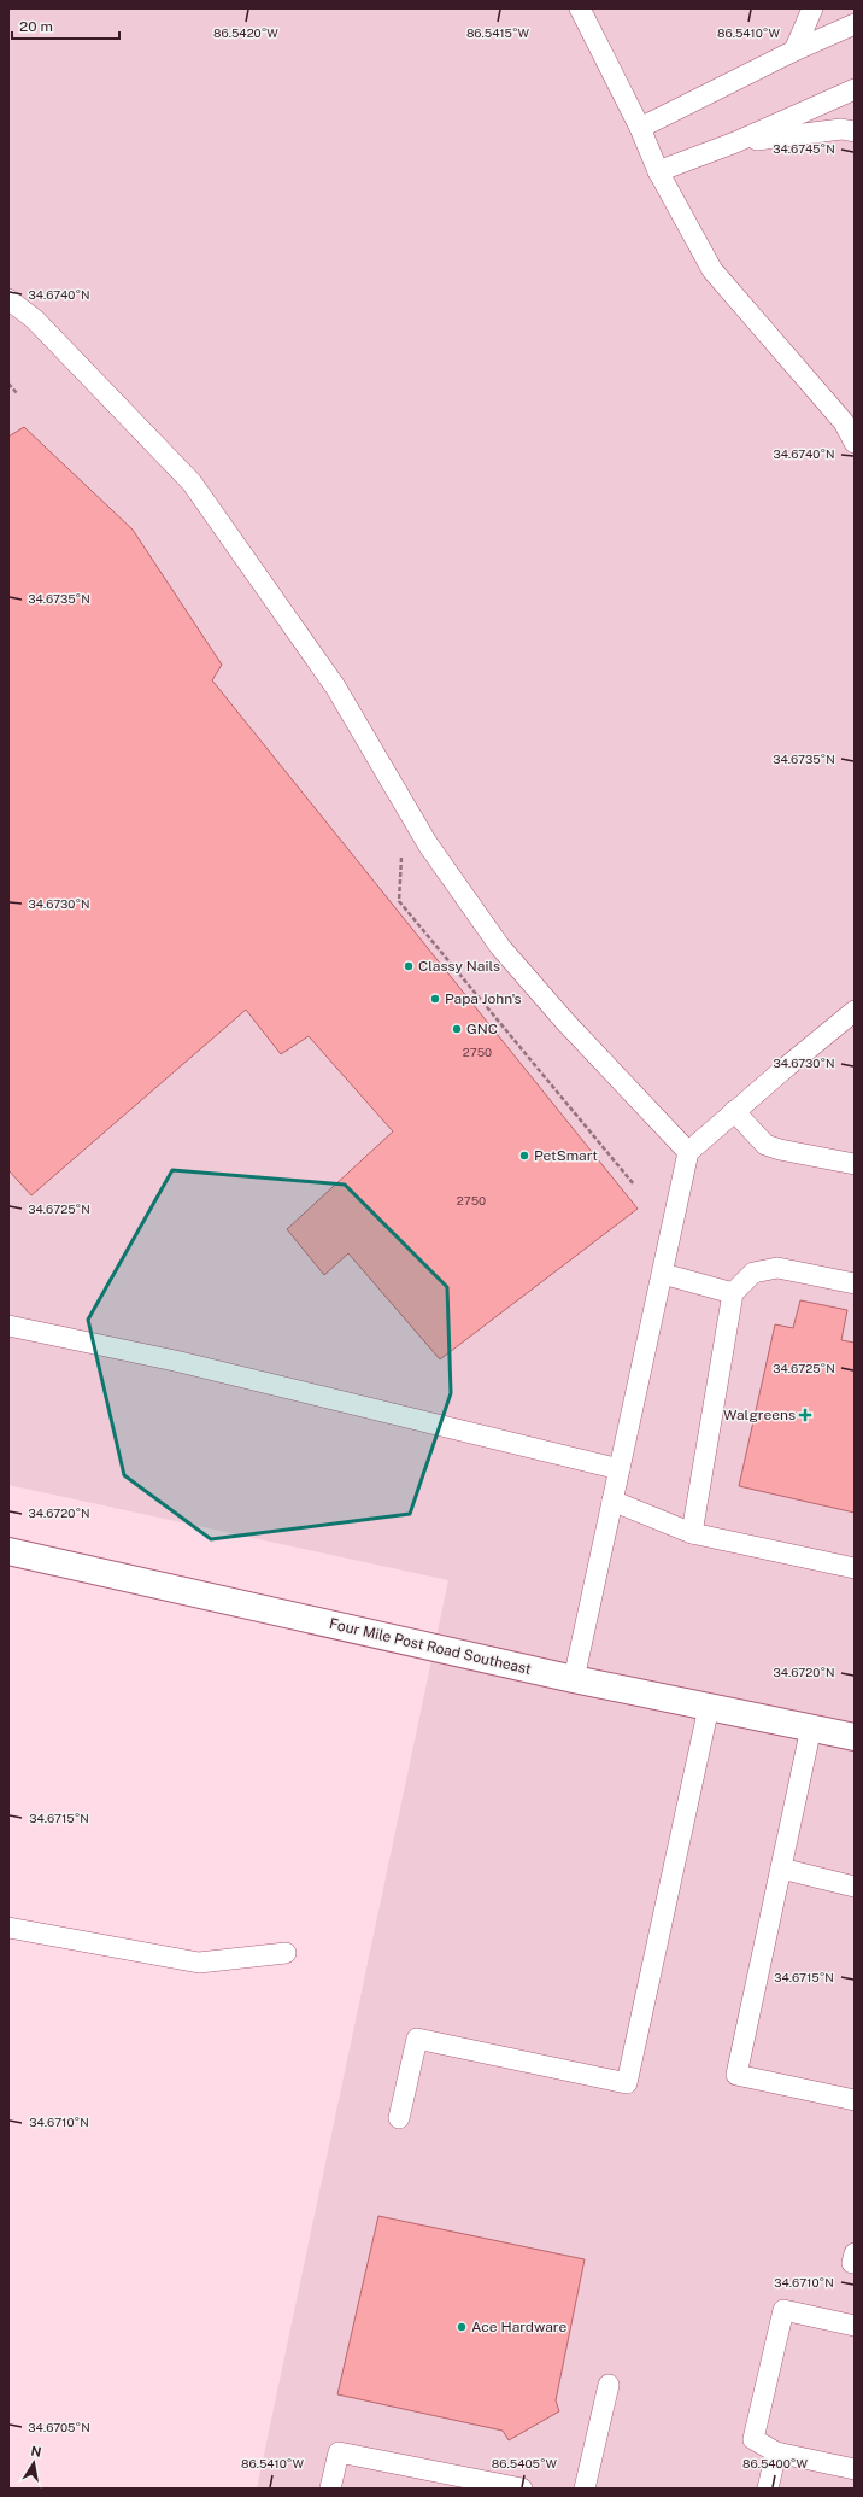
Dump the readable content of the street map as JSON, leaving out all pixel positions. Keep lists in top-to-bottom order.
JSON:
{
  "streets": {
    "main road": ["Four Mile Post Road Southeast"]
  },
  "places": {
    "other": [
      "Classy Nails",
      "Papa John's",
      "GNC",
      "PetSmart",
      "Ace Hardware"
    ],
    "health": ["Walgreens"]
  },
  "house_numbers": ["2750", "2750"],
  "scale_bar": "20 m",
  "north": "top",
  "coordinates": [
    "86.5420°W",
    "86.5415°W",
    "86.5410°W",
    "34.6745°N",
    "34.6740°N",
    "34.6735°N",
    "34.6730°N",
    "34.6725°N",
    "34.6720°N",
    "34.6715°N",
    "34.6710°N",
    "34.6705°N",
    "86.5405°W",
    "86.5400°W"
  ]
}
